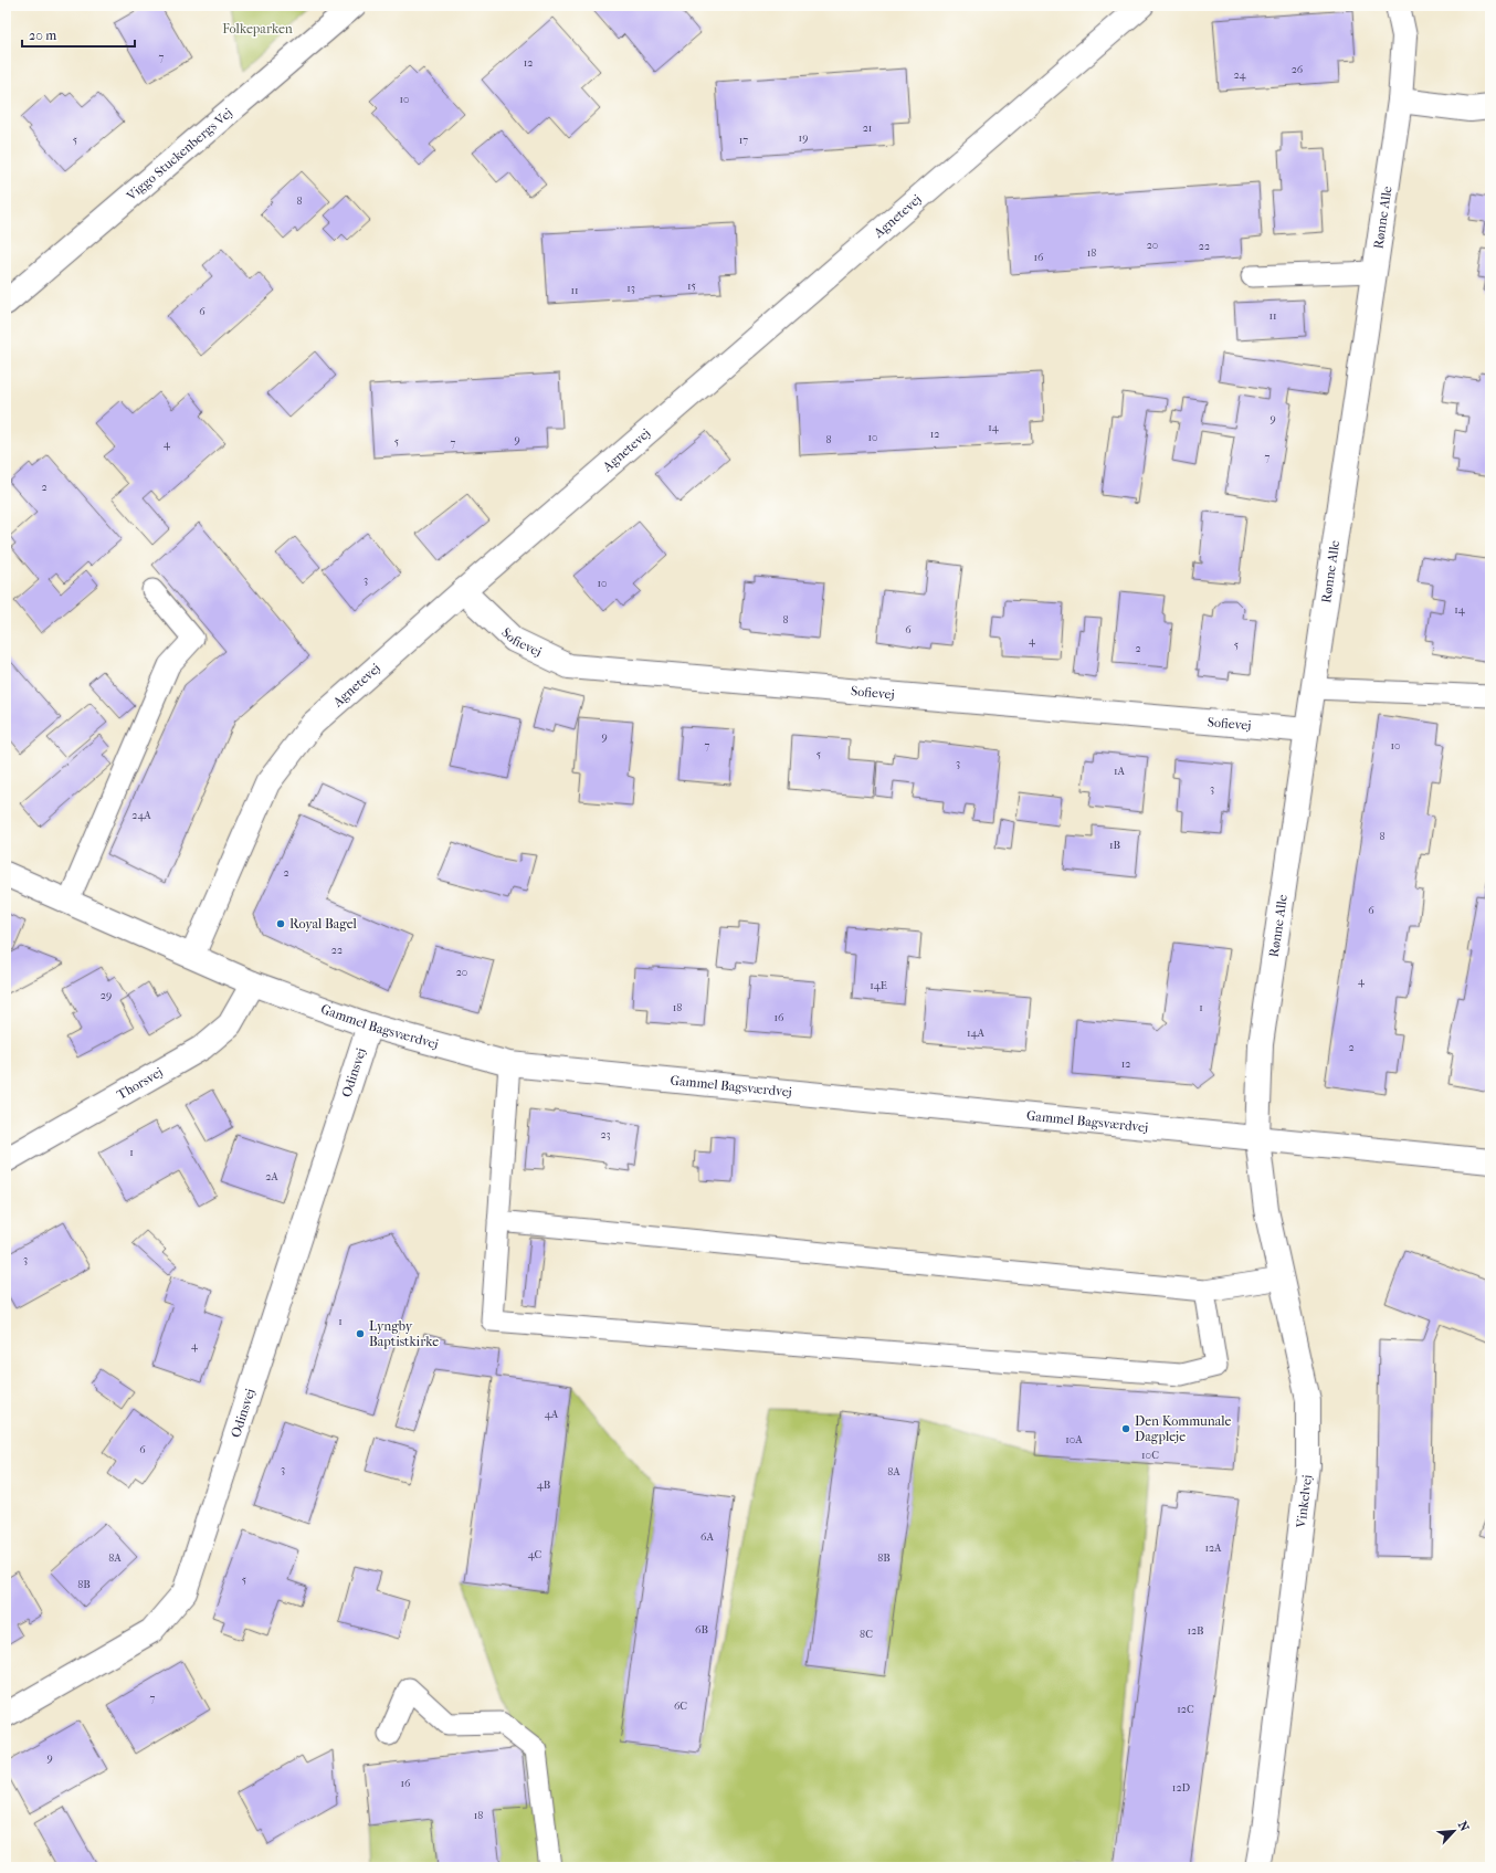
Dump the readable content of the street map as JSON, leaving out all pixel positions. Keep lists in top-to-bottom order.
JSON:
{
  "streets": {
    "street": [
      "Viggo Stuckenbergs Vej",
      "Agnetevej",
      "Rønne Alle",
      "Sofievej",
      "Gammel Bagsværdvej",
      "Odinsvej",
      "Thorsvej",
      "Vinkelvej"
    ]
  },
  "crossings": [
    ["Agnetevej", "Sofievej"],
    ["Agnetevej", "Gammel Bagsværdvej"],
    ["Rønne Alle", "Sofievej"],
    ["Rønne Alle", "Gammel Bagsværdvej"],
    ["Rønne Alle", "Vinkelvej"],
    ["Gammel Bagsværdvej", "Odinsvej"],
    ["Gammel Bagsværdvej", "Thorsvej"],
    ["Gammel Bagsværdvej", "Vinkelvej"]
  ],
  "parks": ["Folkeparken"],
  "places": ["Royal Bagel", "Lyngby Baptistkirke", "Den Kommunale Dagpleje"],
  "house_numbers": [
    "7",
    "12",
    "26",
    "24",
    "10",
    "21",
    "19",
    "5",
    "17",
    "8",
    "20",
    "22",
    "18",
    "16",
    "15",
    "13",
    "11",
    "6",
    "11",
    "9",
    "14",
    "12",
    "10",
    "9",
    "8",
    "5",
    "7",
    "4",
    "7",
    "2",
    "3",
    "10",
    "14",
    "8",
    "6",
    "4",
    "5",
    "2",
    "9",
    "7",
    "10",
    "5",
    "3",
    "1A",
    "3",
    "24A",
    "8",
    "1B",
    "2",
    "6",
    "22",
    "20",
    "4",
    "14E",
    "29",
    "18",
    "1",
    "16",
    "14A",
    "2",
    "12",
    "23",
    "1",
    "2A",
    "3",
    "1",
    "4",
    "4A",
    "10A",
    "6",
    "10C",
    "3",
    "8A",
    "4B",
    "6A",
    "12A",
    "4C",
    "8A",
    "8B",
    "5",
    "8B",
    "6B",
    "12B",
    "8C",
    "7",
    "6C",
    "12C",
    "9",
    "16",
    "12D",
    "18"
  ],
  "scale_bar": "20 m",
  "north": "top right"
}
